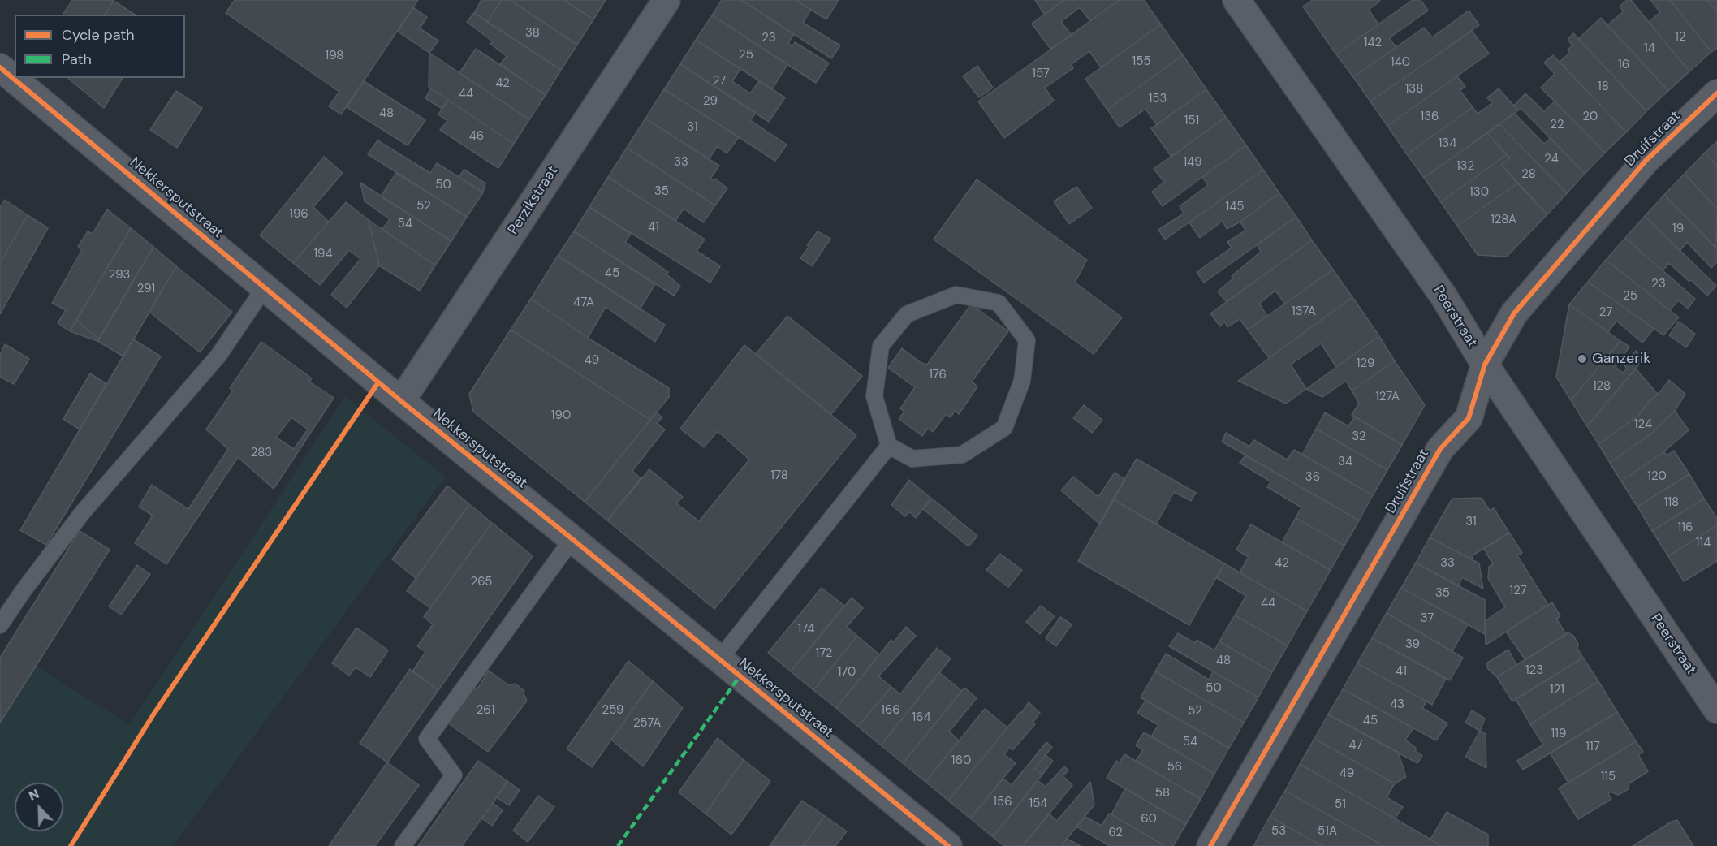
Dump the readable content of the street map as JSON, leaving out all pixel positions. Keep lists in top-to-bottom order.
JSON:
{
  "streets": {
    "street": [
      "Druifstraat",
      "Nekkersputstraat",
      "Perzikstraat",
      "Peerstraat"
    ]
  },
  "crossings": [
    ["Druifstraat", "Peerstraat"],
    ["Nekkersputstraat", "Perzikstraat"]
  ],
  "places": ["Ganzerik"],
  "house_numbers": [
    "38",
    "12",
    "23",
    "142",
    "14",
    "25",
    "198",
    "155",
    "140",
    "16",
    "157",
    "27",
    "42",
    "18",
    "138",
    "44",
    "153",
    "29",
    "48",
    "136",
    "20",
    "151",
    "22",
    "31",
    "46",
    "134",
    "24",
    "33",
    "149",
    "132",
    "28",
    "50",
    "35",
    "130",
    "52",
    "145",
    "196",
    "128A",
    "54",
    "41",
    "19",
    "194",
    "45",
    "293",
    "23",
    "291",
    "25",
    "47A",
    "137A",
    "27",
    "49",
    "129",
    "176",
    "128",
    "127A",
    "190",
    "124",
    "32",
    "283",
    "34",
    "178",
    "120",
    "36",
    "118",
    "31",
    "116",
    "114",
    "42",
    "33",
    "265",
    "127",
    "35",
    "44",
    "37",
    "174",
    "39",
    "172",
    "48",
    "123",
    "41",
    "170",
    "50",
    "121",
    "43",
    "261",
    "259",
    "166",
    "52",
    "164",
    "45",
    "257A",
    "119",
    "54",
    "47",
    "117",
    "160",
    "56",
    "49",
    "115",
    "58",
    "156",
    "154",
    "51",
    "60",
    "53",
    "51A",
    "62"
  ],
  "legend": ["Cycle path", "Path"],
  "north": "top left"
}
